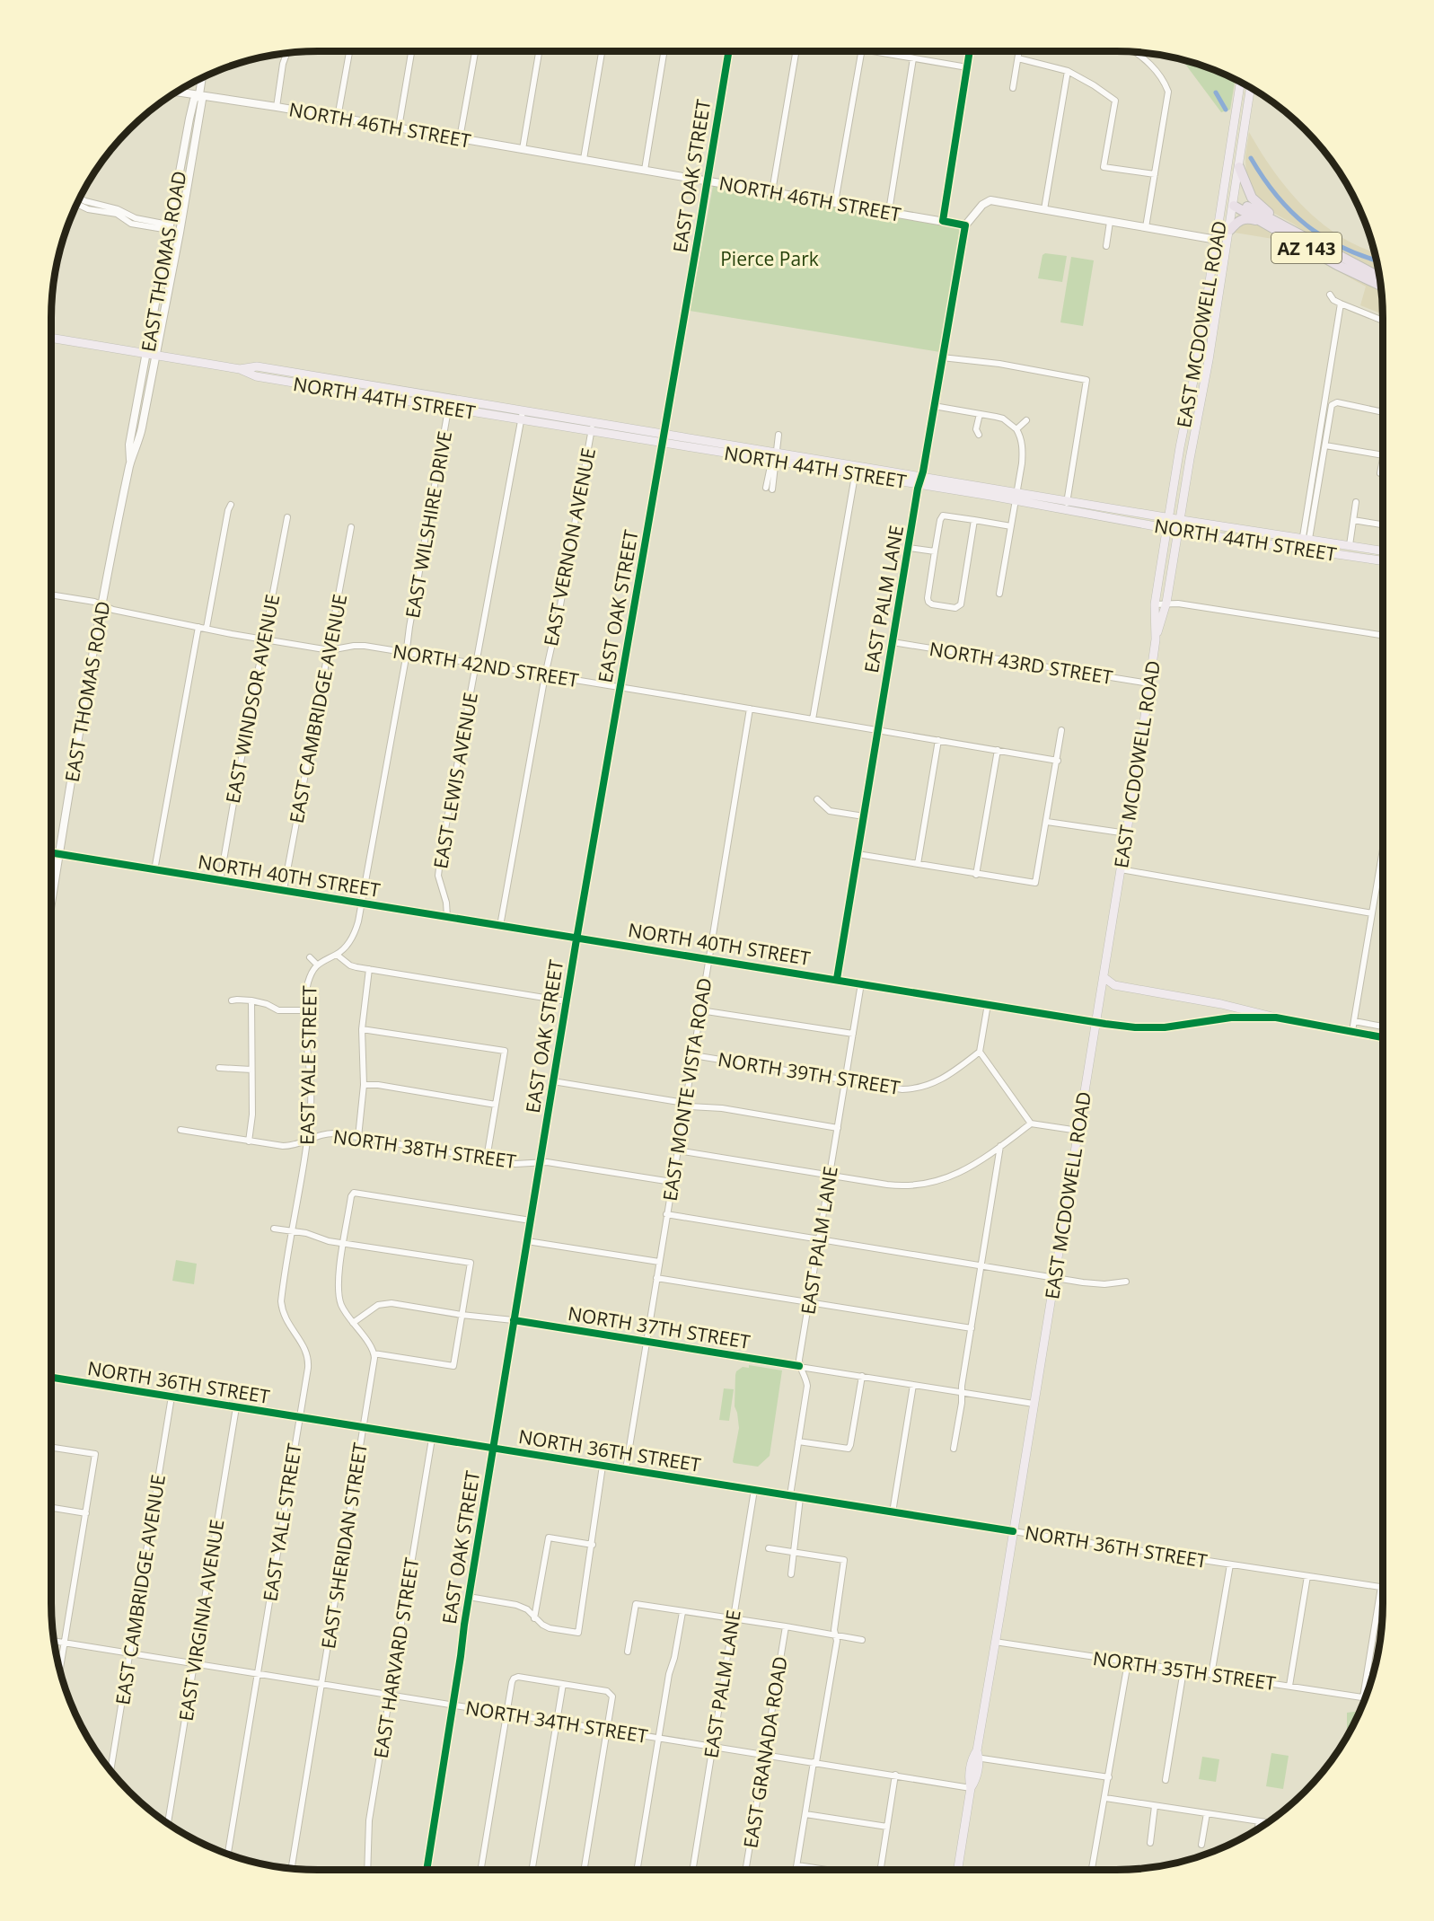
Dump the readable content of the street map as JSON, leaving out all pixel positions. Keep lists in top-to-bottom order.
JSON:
{
  "streets": {
    "highway": ["AZ 143"],
    "main road": ["EAST MCDOWELL ROAD", "NORTH 44TH STREET"],
    "street": [
      "NORTH 46TH STREET",
      "EAST OAK STREET",
      "EAST THOMAS ROAD",
      "EAST WILSHIRE DRIVE",
      "EAST VERNON AVENUE",
      "EAST PALM LANE",
      "NORTH 43RD STREET",
      "NORTH 42ND STREET",
      "EAST WINDSOR AVENUE",
      "EAST CAMBRIDGE AVENUE",
      "EAST LEWIS AVENUE",
      "NORTH 40TH STREET",
      "EAST YALE STREET",
      "NORTH 39TH STREET",
      "EAST MONTE VISTA ROAD",
      "NORTH 38TH STREET",
      "NORTH 37TH STREET",
      "NORTH 36TH STREET",
      "EAST SHERIDAN STREET",
      "EAST VIRGINIA AVENUE",
      "EAST HARVARD STREET",
      "NORTH 35TH STREET",
      "NORTH 34TH STREET",
      "EAST GRANADA ROAD"
    ]
  },
  "crossings": [
    ["NORTH 46TH STREET", "EAST OAK STREET"],
    ["NORTH 46TH STREET", "EAST THOMAS ROAD"],
    ["NORTH 46TH STREET", "EAST PALM LANE"],
    ["EAST OAK STREET", "NORTH 44TH STREET"],
    ["EAST OAK STREET", "NORTH 42ND STREET"],
    ["EAST OAK STREET", "NORTH 40TH STREET"],
    ["EAST OAK STREET", "NORTH 38TH STREET"],
    ["EAST OAK STREET", "NORTH 37TH STREET"],
    ["EAST OAK STREET", "NORTH 36TH STREET"],
    ["EAST OAK STREET", "NORTH 34TH STREET"],
    ["AZ 143", "EAST MCDOWELL ROAD"],
    ["EAST THOMAS ROAD", "NORTH 44TH STREET"],
    ["EAST THOMAS ROAD", "NORTH 42ND STREET"],
    ["EAST THOMAS ROAD", "NORTH 40TH STREET"],
    ["EAST MCDOWELL ROAD", "NORTH 44TH STREET"],
    ["EAST MCDOWELL ROAD", "NORTH 43RD STREET"],
    ["EAST MCDOWELL ROAD", "NORTH 40TH STREET"],
    ["EAST MCDOWELL ROAD", "NORTH 37TH STREET"],
    ["EAST MCDOWELL ROAD", "NORTH 36TH STREET"],
    ["EAST MCDOWELL ROAD", "NORTH 35TH STREET"],
    ["EAST MCDOWELL ROAD", "NORTH 34TH STREET"],
    ["NORTH 44TH STREET", "EAST WILSHIRE DRIVE"],
    ["NORTH 44TH STREET", "EAST VERNON AVENUE"],
    ["NORTH 44TH STREET", "EAST PALM LANE"],
    ["NORTH 44TH STREET", "EAST LEWIS AVENUE"],
    ["EAST WILSHIRE DRIVE", "NORTH 42ND STREET"],
    ["EAST WILSHIRE DRIVE", "NORTH 40TH STREET"],
    ["EAST WILSHIRE DRIVE", "EAST YALE STREET"],
    ["EAST VERNON AVENUE", "NORTH 42ND STREET"],
    ["EAST VERNON AVENUE", "NORTH 40TH STREET"],
    ["EAST PALM LANE", "NORTH 43RD STREET"],
    ["EAST PALM LANE", "NORTH 42ND STREET"],
    ["EAST PALM LANE", "NORTH 40TH STREET"],
    ["EAST PALM LANE", "NORTH 39TH STREET"],
    ["EAST PALM LANE", "NORTH 37TH STREET"],
    ["EAST PALM LANE", "NORTH 36TH STREET"],
    ["EAST PALM LANE", "NORTH 34TH STREET"],
    ["NORTH 42ND STREET", "EAST WINDSOR AVENUE"],
    ["NORTH 42ND STREET", "EAST CAMBRIDGE AVENUE"],
    ["NORTH 42ND STREET", "EAST LEWIS AVENUE"],
    ["NORTH 42ND STREET", "EAST MONTE VISTA ROAD"],
    ["EAST WINDSOR AVENUE", "NORTH 40TH STREET"],
    ["EAST CAMBRIDGE AVENUE", "NORTH 40TH STREET"],
    ["EAST CAMBRIDGE AVENUE", "NORTH 36TH STREET"],
    ["EAST CAMBRIDGE AVENUE", "NORTH 34TH STREET"],
    ["EAST LEWIS AVENUE", "NORTH 40TH STREET"],
    ["NORTH 40TH STREET", "EAST YALE STREET"],
    ["NORTH 40TH STREET", "EAST MONTE VISTA ROAD"],
    ["EAST YALE STREET", "NORTH 38TH STREET"],
    ["EAST YALE STREET", "NORTH 36TH STREET"],
    ["EAST YALE STREET", "NORTH 34TH STREET"],
    ["NORTH 39TH STREET", "EAST MONTE VISTA ROAD"],
    ["EAST MONTE VISTA ROAD", "NORTH 38TH STREET"],
    ["EAST MONTE VISTA ROAD", "NORTH 37TH STREET"],
    ["EAST MONTE VISTA ROAD", "NORTH 36TH STREET"],
    ["NORTH 36TH STREET", "EAST SHERIDAN STREET"],
    ["NORTH 36TH STREET", "EAST VIRGINIA AVENUE"],
    ["NORTH 36TH STREET", "EAST HARVARD STREET"],
    ["EAST SHERIDAN STREET", "NORTH 34TH STREET"],
    ["EAST VIRGINIA AVENUE", "NORTH 34TH STREET"],
    ["EAST HARVARD STREET", "NORTH 34TH STREET"],
    ["NORTH 34TH STREET", "EAST GRANADA ROAD"]
  ],
  "parks": ["Pierce Park"]
}
